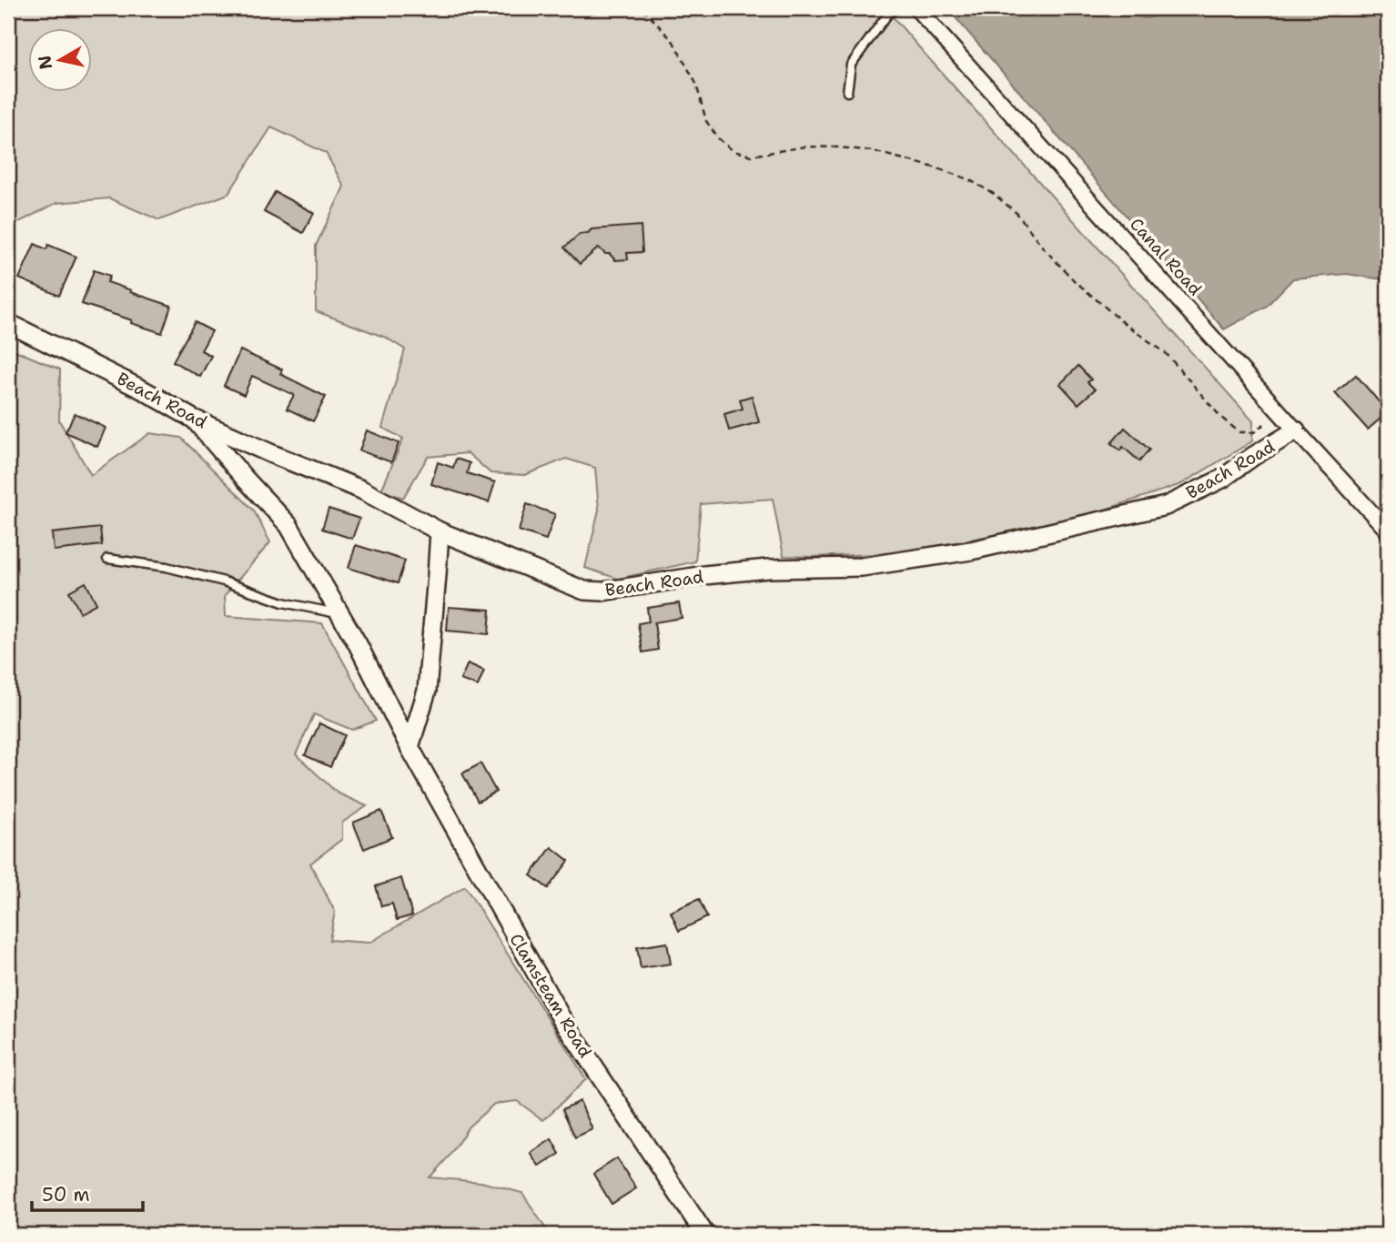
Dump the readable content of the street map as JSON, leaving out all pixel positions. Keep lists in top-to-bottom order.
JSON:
{
  "streets": {
    "street": ["Canal Road", "Beach Road", "Clamsteam Road"]
  },
  "crossings": [
    ["Canal Road", "Beach Road"],
    ["Beach Road", "Clamsteam Road"]
  ],
  "scale_bar": "50 m",
  "north": "left"
}
